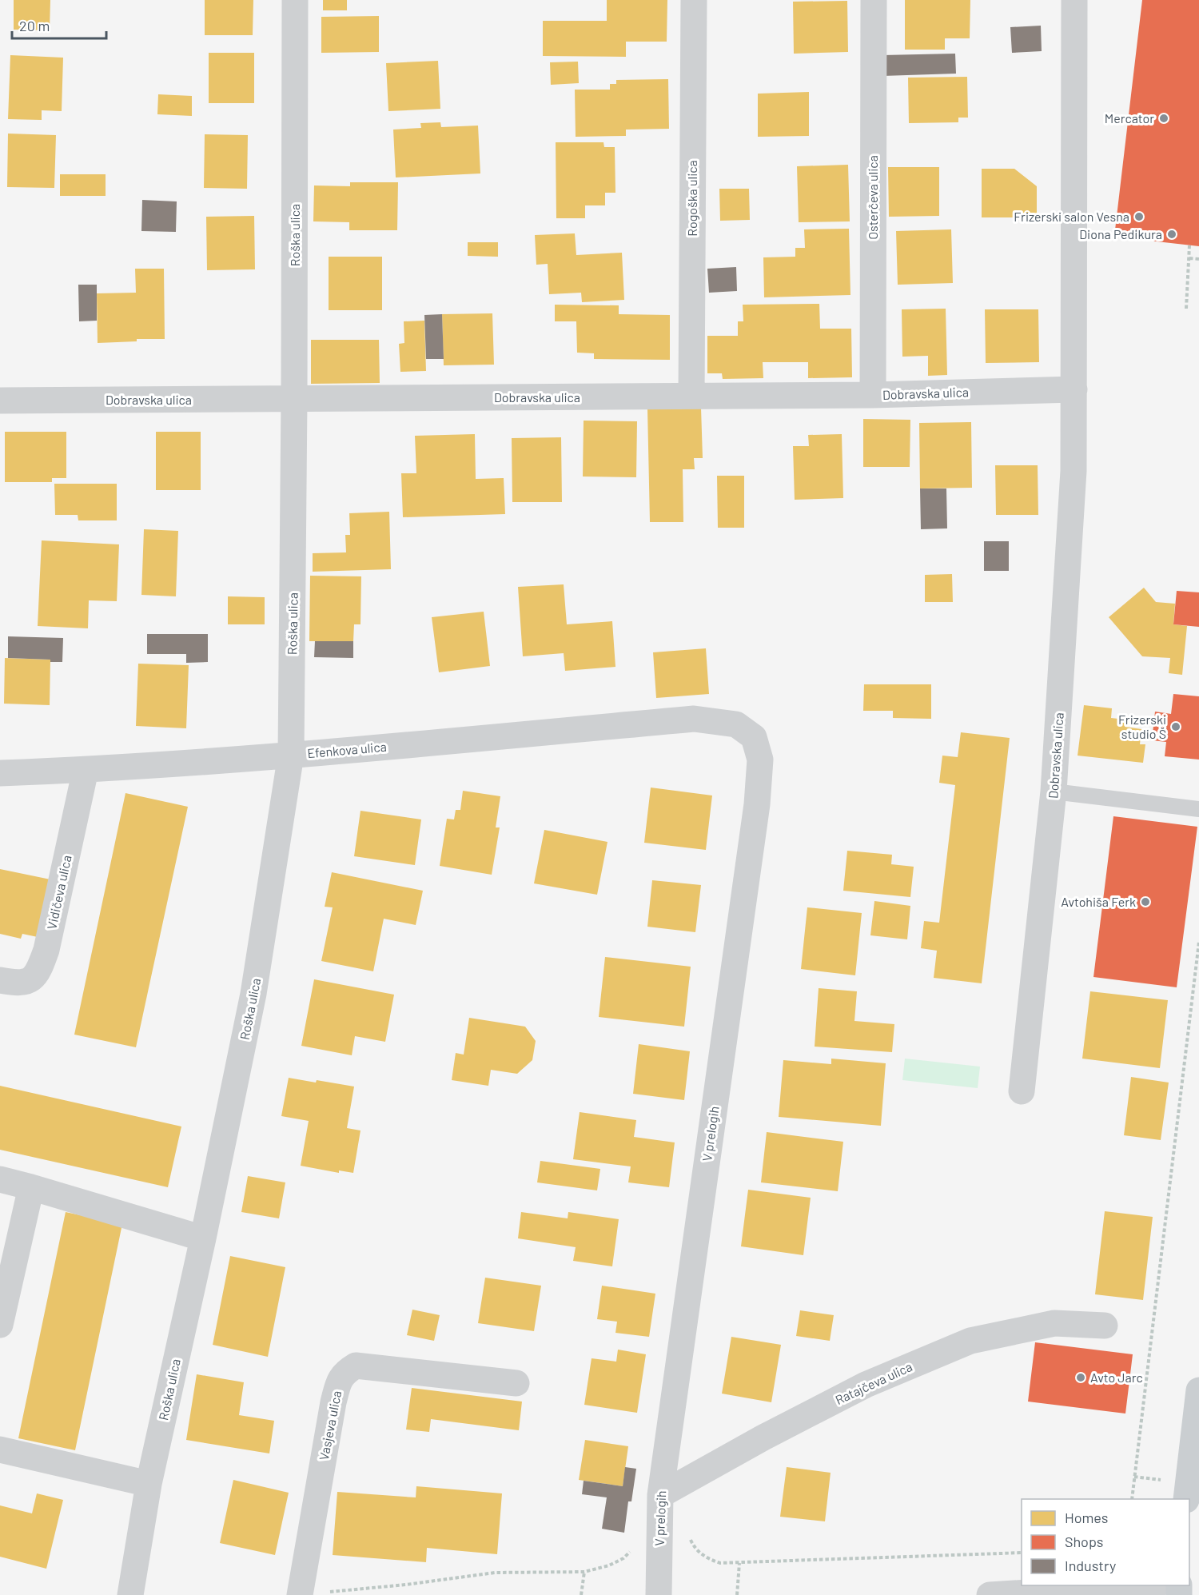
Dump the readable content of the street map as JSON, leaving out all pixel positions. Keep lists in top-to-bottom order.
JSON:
{
  "streets": {
    "street": [
      "Osterčeva ulica",
      "Rogoška ulica",
      "Roška ulica",
      "Dobravska ulica",
      "Efenkova ulica",
      "Vidičeva ulica",
      "V prelogih",
      "Ratajčeva ulica",
      "Vasjeva ulica"
    ]
  },
  "crossings": [
    ["Osterčeva ulica", "Dobravska ulica"],
    ["Rogoška ulica", "Dobravska ulica"],
    ["Roška ulica", "Dobravska ulica"],
    ["Roška ulica", "Efenkova ulica"],
    ["Efenkova ulica", "Vidičeva ulica"],
    ["Efenkova ulica", "V prelogih"],
    ["V prelogih", "Ratajčeva ulica"]
  ],
  "places": [
    "Mercator",
    "Frizerski salon Vesna",
    "Diona Pedikura",
    "Frizerski studio Š",
    "Avtohiša Ferk",
    "Avto Jarc"
  ],
  "legend": ["Homes", "Shops", "Industry"],
  "scale_bar": "20 m"
}
